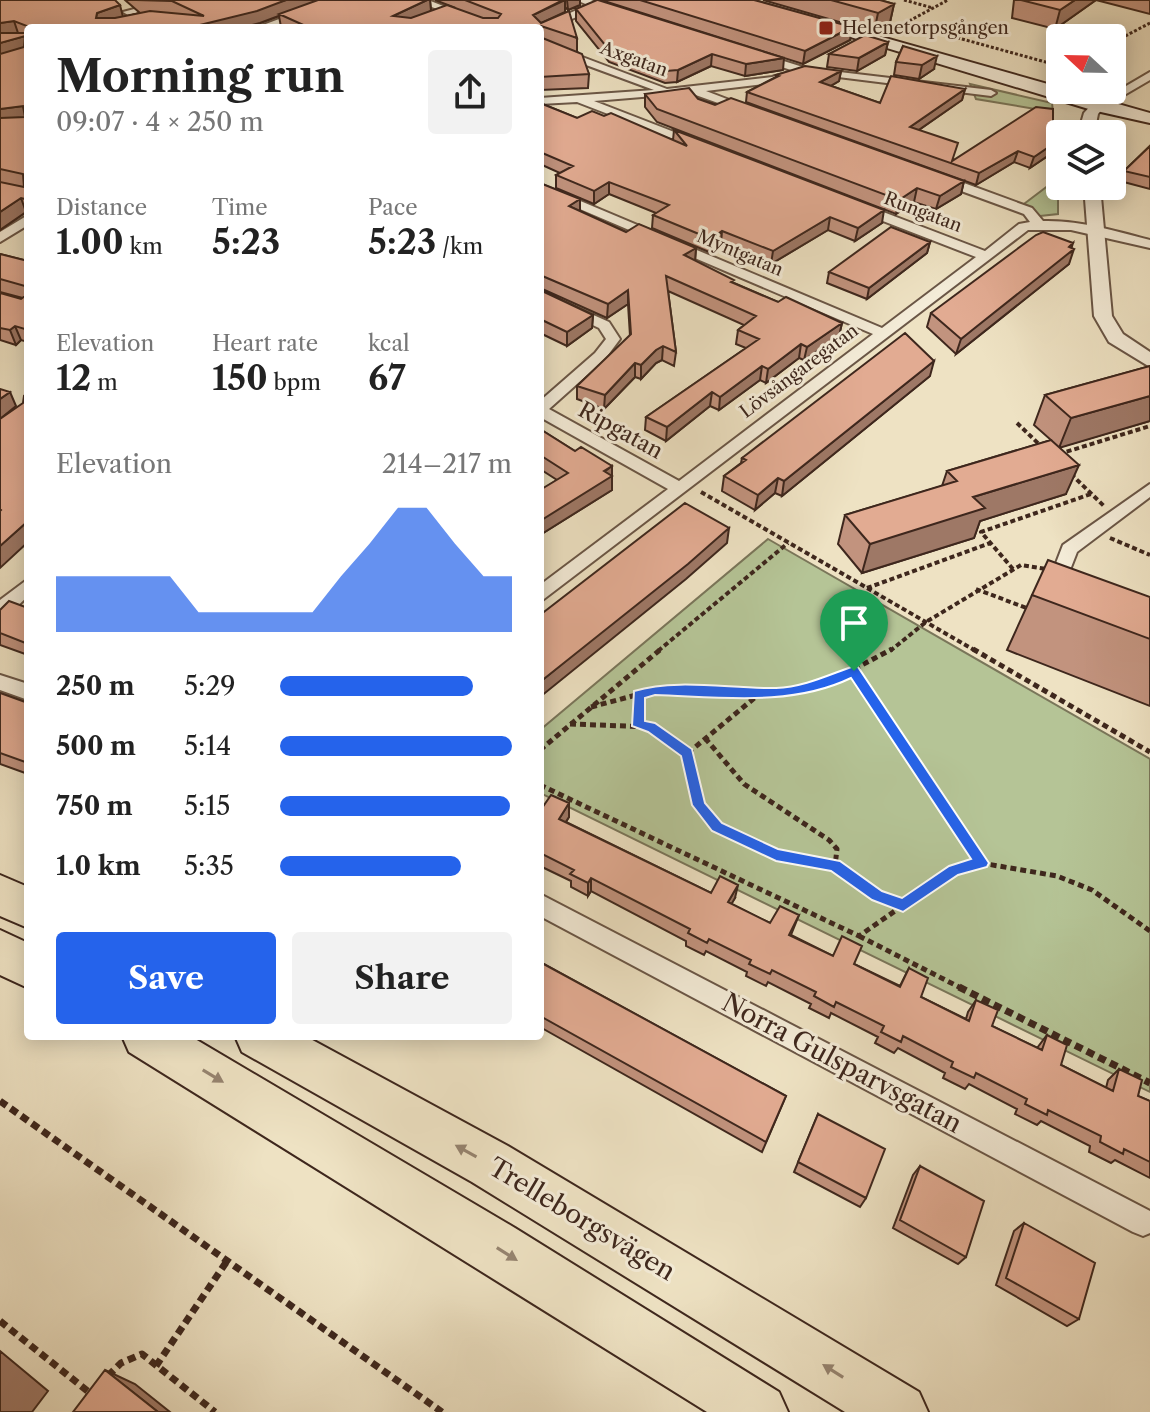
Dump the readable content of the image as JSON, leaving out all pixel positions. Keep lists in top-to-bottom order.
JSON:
{
  "streets": {
    "highway": ["Trelleborgsvägen"],
    "street": [
      "Axgatan",
      "Rungatan",
      "Myntgatan",
      "Lövsångaregatan",
      "Ripgatan",
      "Norra Gulsparvsgatan"
    ]
  },
  "crossings": [
    ["Rungatan", "Lövsångaregatan"],
    ["Myntgatan", "Lövsångaregatan"],
    ["Lövsångaregatan", "Ripgatan"]
  ],
  "places": {
    "transit": ["Helenetorpsgången"]
  },
  "north": "left",
  "page": {
    "heading": ["Morning run", "09:07 · 4 × 250 m"],
    "stats": [
      ["Distance", "1.00 km"],
      ["Time", "5:23"],
      ["Pace", "5:23 /km"],
      ["Elevation", "12 m"],
      ["Heart rate", "150 bpm"],
      ["kcal", "67"]
    ],
    "chart": ["Elevation", "214–217 m"],
    "list": [
      {
        "name": "250 m",
        "note": "5:29"
      },
      {
        "name": "500 m",
        "note": "5:14"
      },
      {
        "name": "750 m",
        "note": "5:15"
      },
      {
        "name": "1.0 km",
        "note": "5:35"
      }
    ],
    "buttons": ["Save", "Share"]
  }
}
